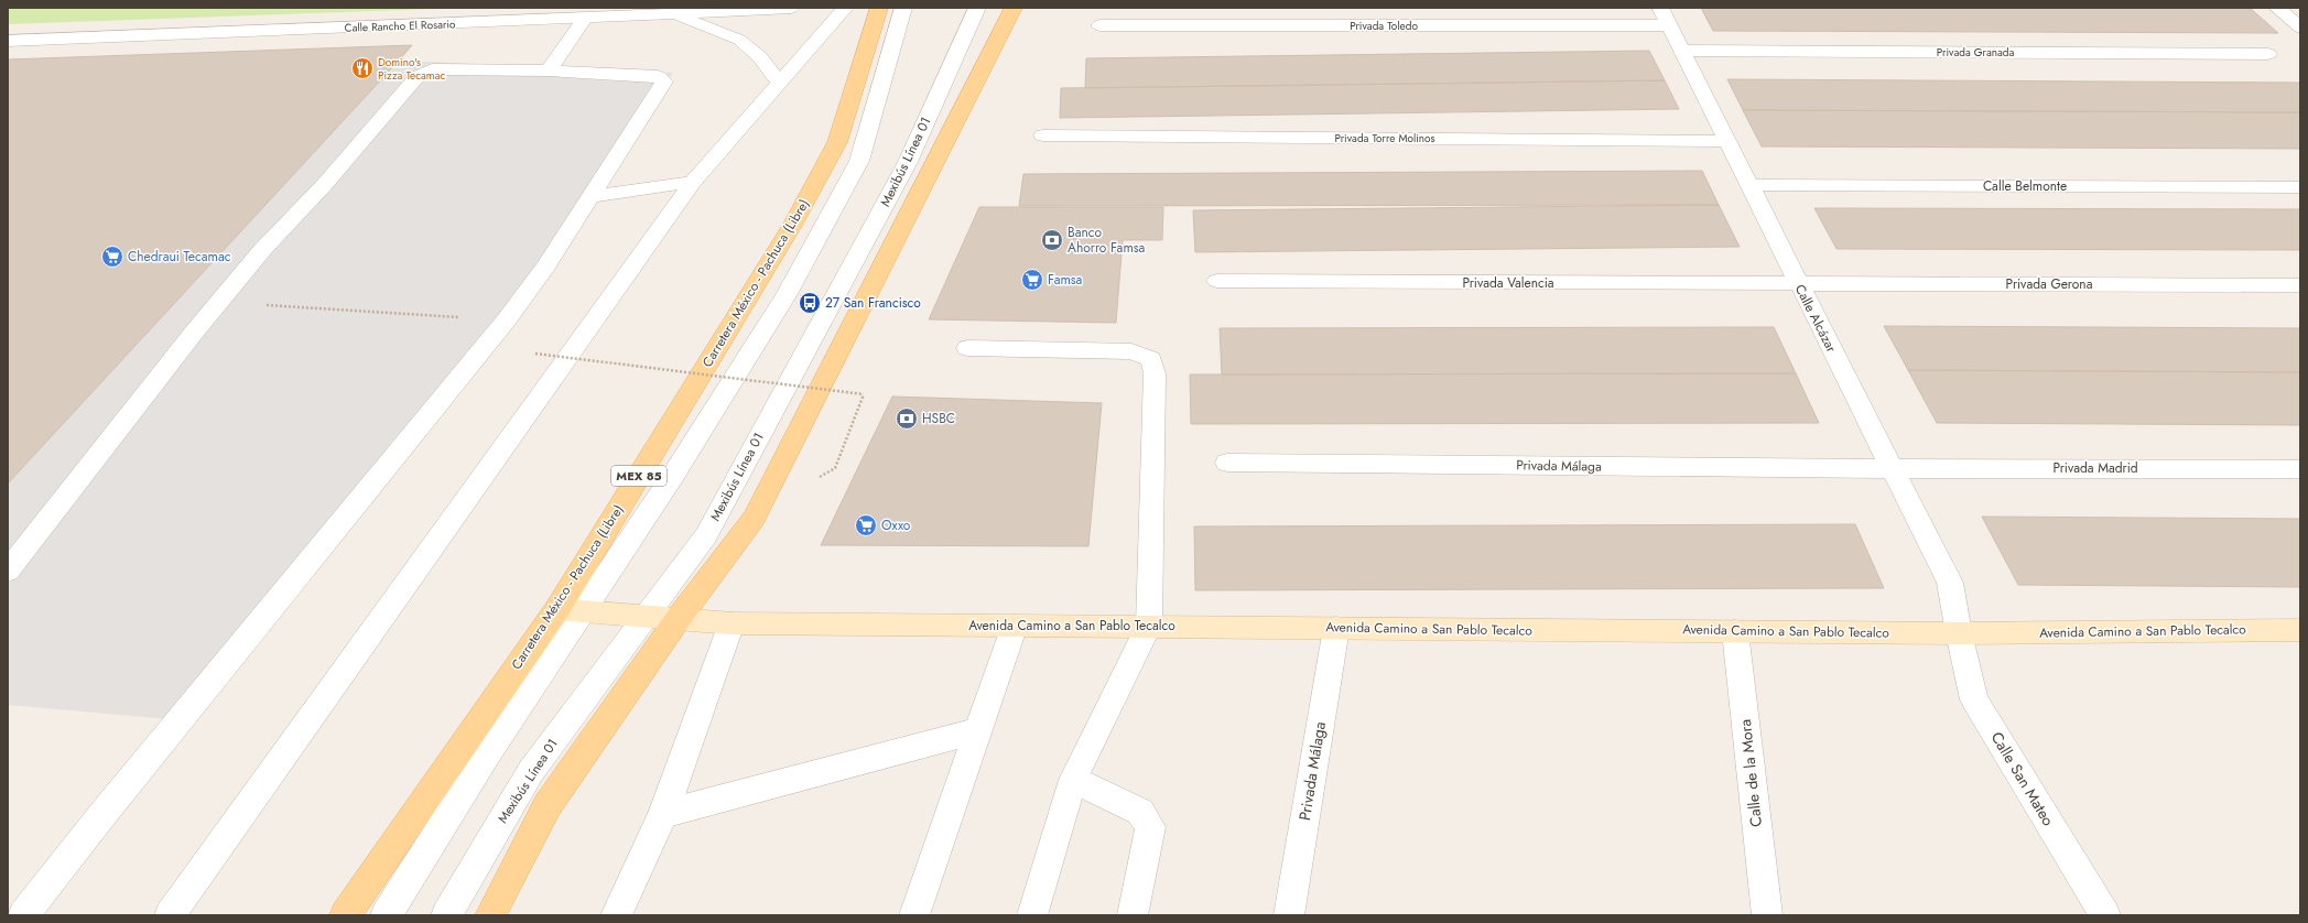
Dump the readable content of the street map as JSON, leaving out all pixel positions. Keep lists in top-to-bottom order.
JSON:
{
  "streets": {
    "main road": ["Carretera México - Pachuca (Libre)", "MEX 85", "Avenida Camino a San Pablo Tecalco"],
    "street": [
      "Calle Rancho El Rosario",
      "Privada Toledo",
      "Privada Granada",
      "Privada Torre Molinos",
      "Mexibús Línea 01",
      "Calle Belmonte",
      "Privada Valencia",
      "Privada Gerona",
      "Calle Alcázar",
      "Privada Málaga",
      "Privada Madrid",
      "Calle de la Mora",
      "Calle San Mateo"
    ]
  },
  "crossings": [
    ["Privada Toledo", "Calle Alcázar"],
    ["Privada Granada", "Calle Alcázar"],
    ["Privada Torre Molinos", "Calle Alcázar"],
    ["Mexibús Línea 01", "Avenida Camino a San Pablo Tecalco"],
    ["Calle Belmonte", "Calle Alcázar"],
    ["Carretera México - Pachuca (Libre)", "Avenida Camino a San Pablo Tecalco"],
    ["Privada Valencia", "Privada Gerona"],
    ["Privada Valencia", "Calle Alcázar"],
    ["Privada Gerona", "Calle Alcázar"],
    ["Calle Alcázar", "Privada Málaga"],
    ["Calle Alcázar", "Privada Madrid"],
    ["Calle Alcázar", "Avenida Camino a San Pablo Tecalco"],
    ["Calle Alcázar", "Calle San Mateo"],
    ["Privada Málaga", "Privada Madrid"],
    ["Privada Málaga", "Avenida Camino a San Pablo Tecalco"],
    ["Avenida Camino a San Pablo Tecalco", "Calle de la Mora"],
    ["Avenida Camino a San Pablo Tecalco", "Calle San Mateo"]
  ],
  "places": {
    "restaurant": ["Domino's Pizza Tecamac"],
    "bank": ["Banco Ahorro Famsa", "HSBC"],
    "supermarket": ["Chedraui Tecamac", "Famsa", "Oxxo"],
    "bus stop": ["27 San Francisco"]
  }
}
